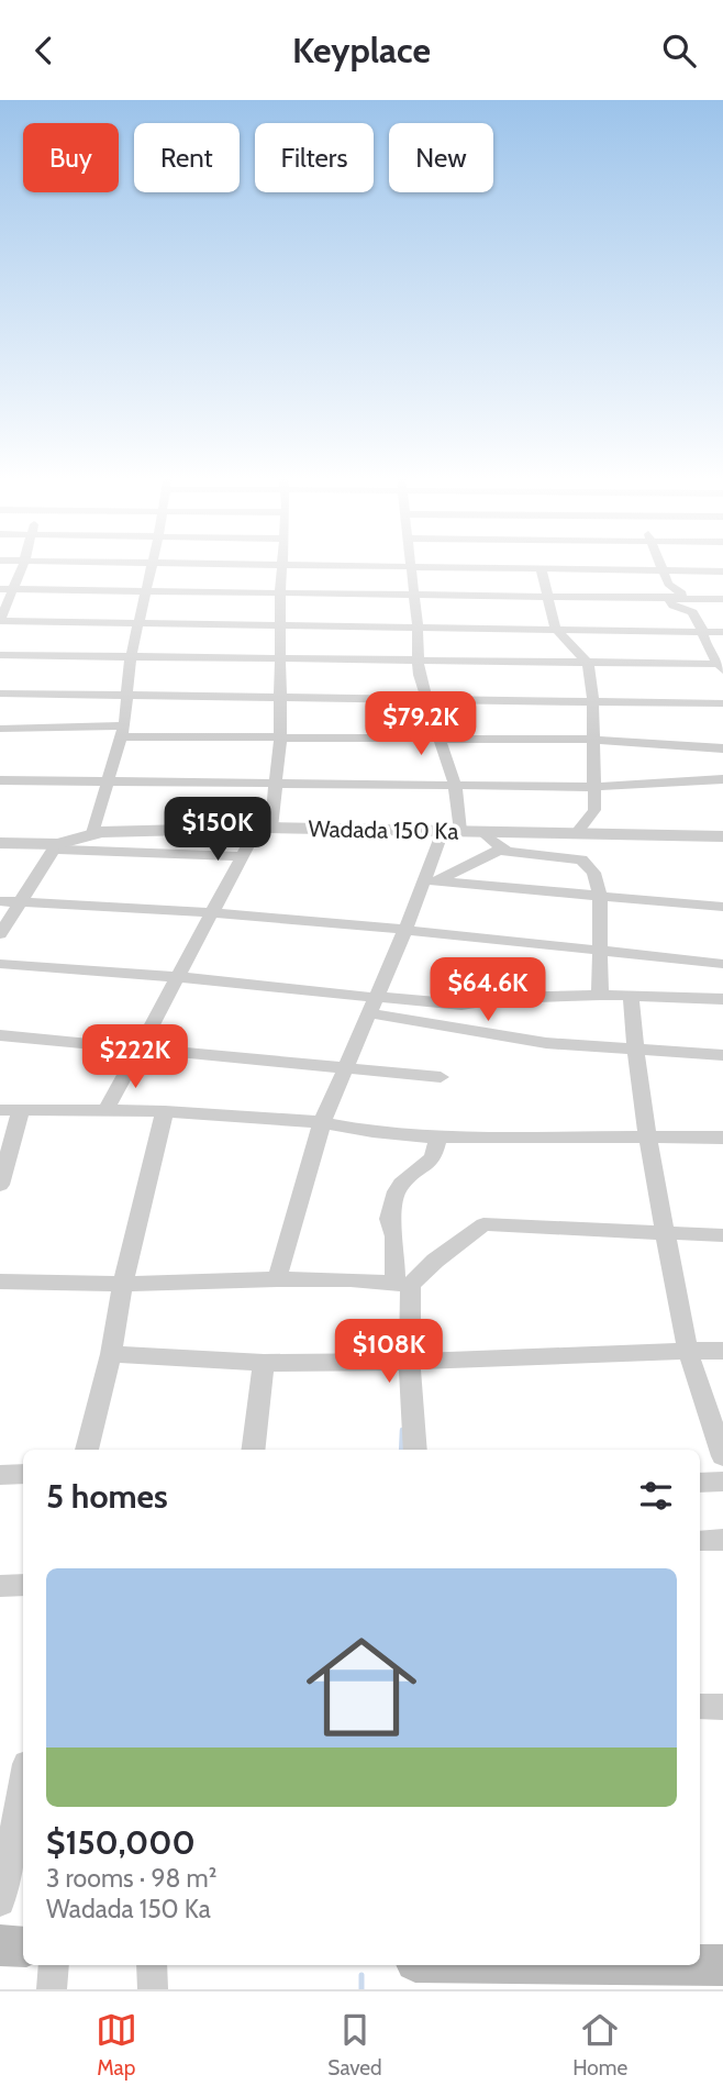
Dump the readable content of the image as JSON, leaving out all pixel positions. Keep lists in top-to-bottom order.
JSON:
{
  "streets": {
    "street": ["Wadada 150 Ka"]
  },
  "page": {
    "header": "Keyplace",
    "chip": [
      "Buy",
      "Rent",
      "Filters",
      "New"
    ],
    "price": [
      "$79.2K",
      "$150K",
      "$64.6K",
      "$222K",
      "$108K"
    ],
    "heading": "5 homes",
    "list": [
      {
        "name": "$150,000",
        "note": "3 rooms · 98 m² · Wadada 150 Ka"
      }
    ],
    "tabs": ["Map", "Saved", "Home"]
  }
}
